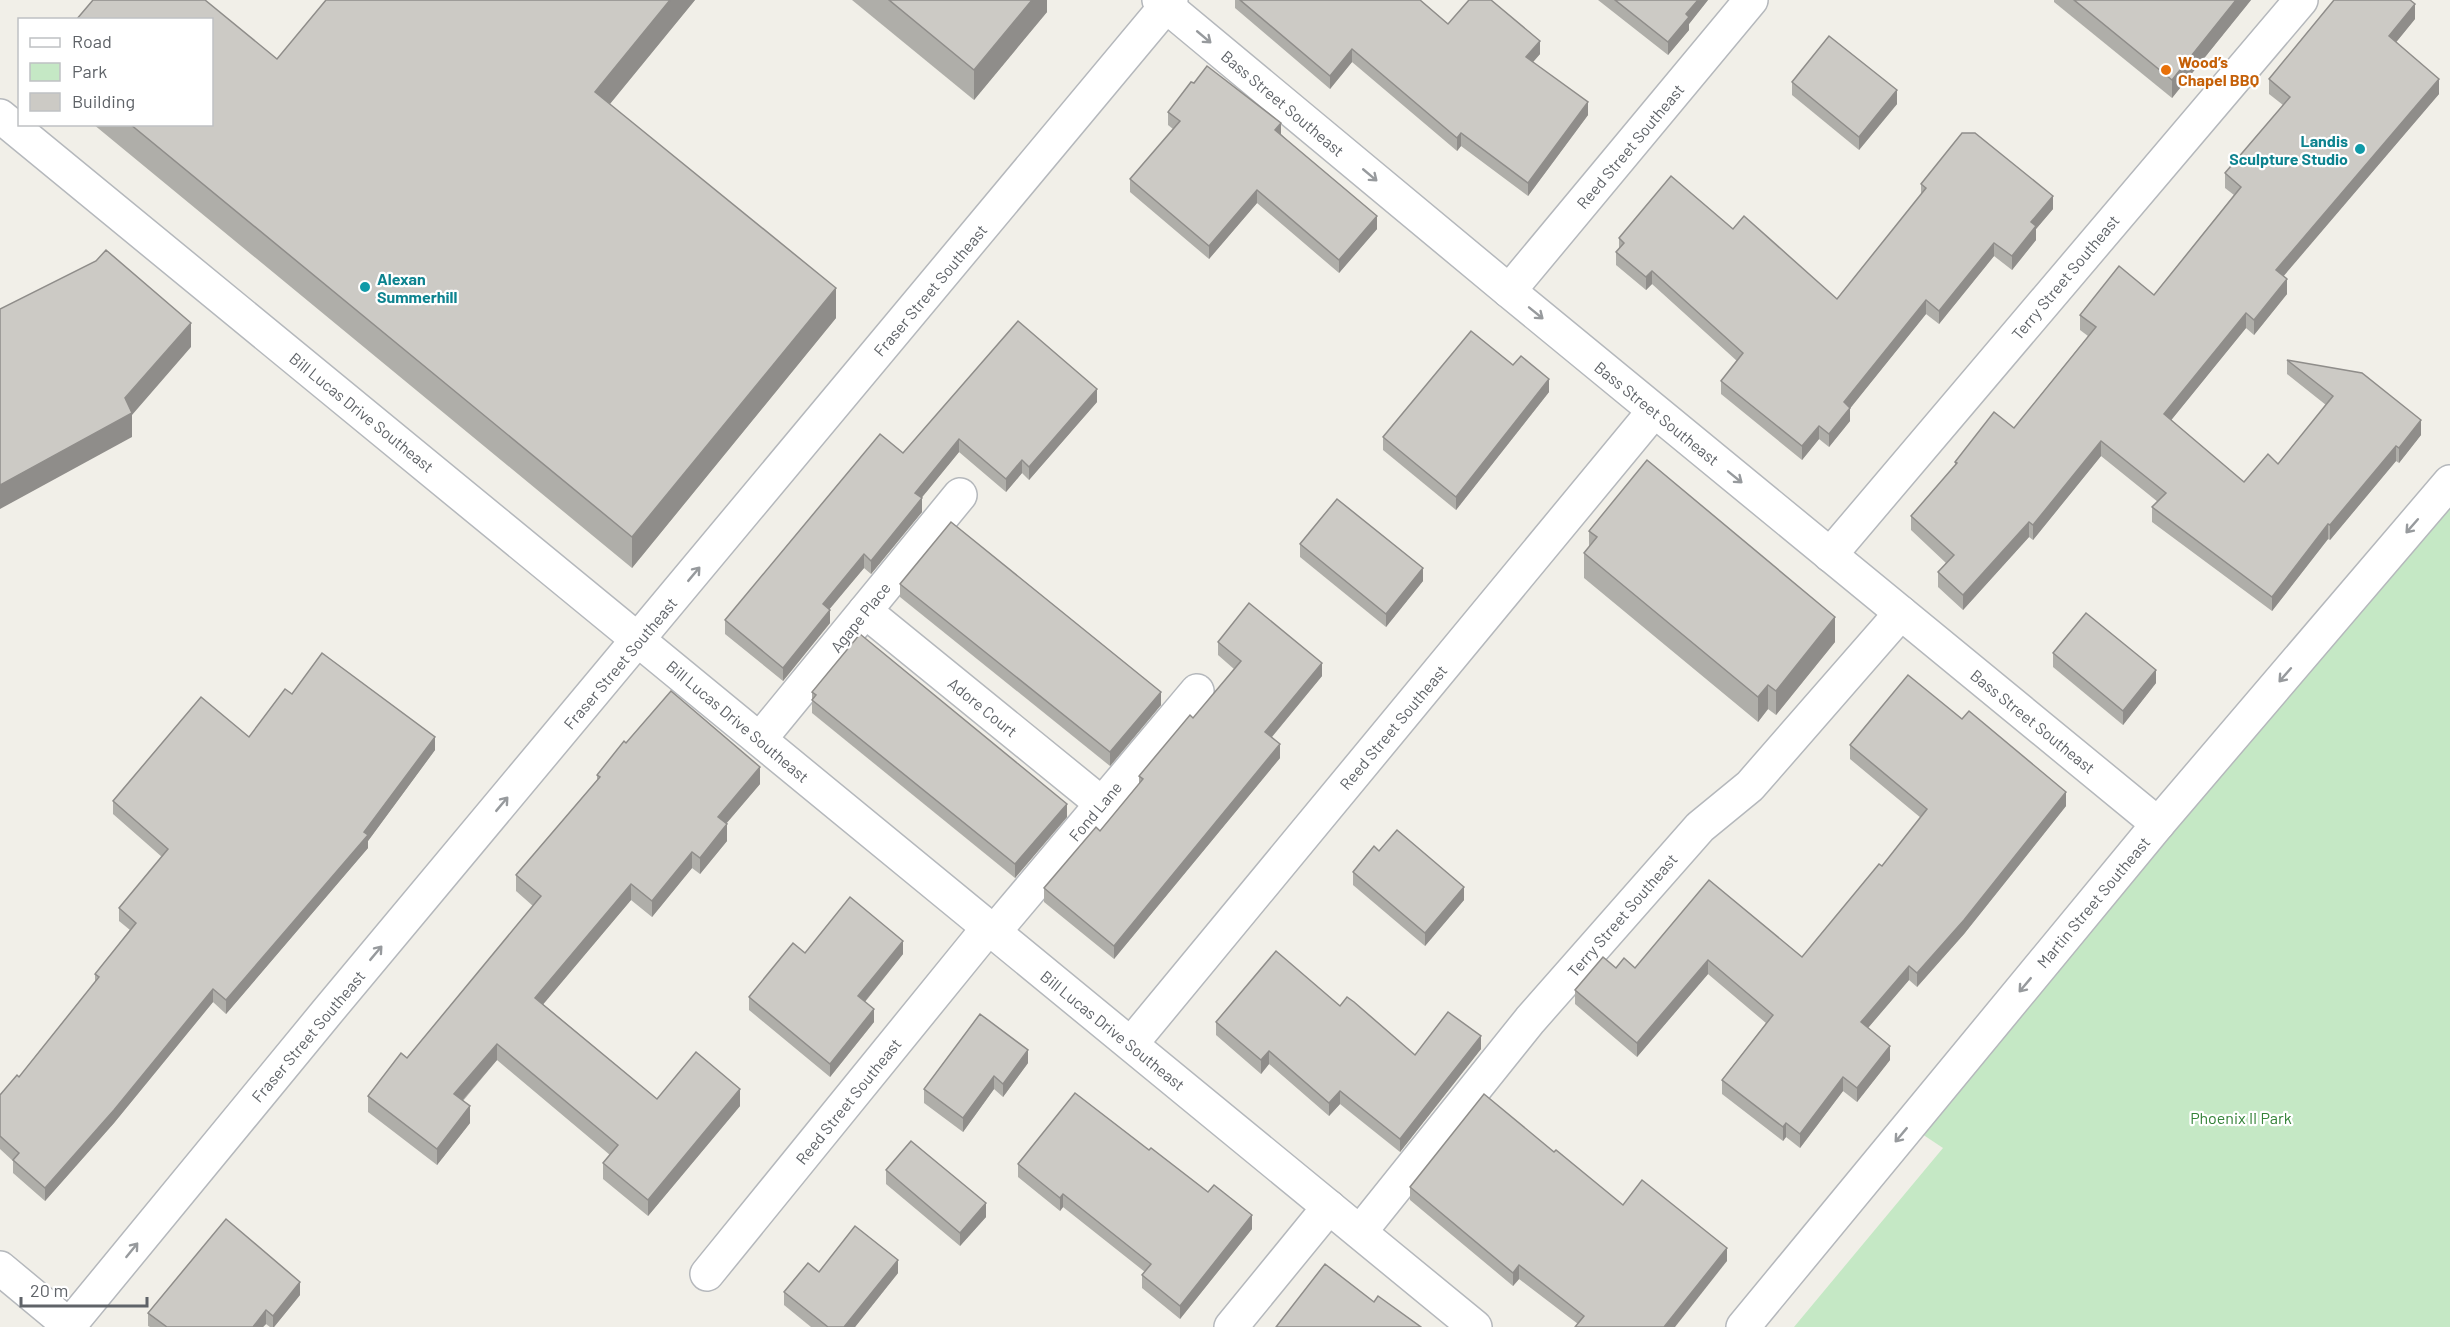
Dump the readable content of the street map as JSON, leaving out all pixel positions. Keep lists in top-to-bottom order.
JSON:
{
  "streets": {
    "street": [
      "Bass Street Southeast",
      "Reed Street Southeast",
      "Terry Street Southeast",
      "Fraser Street Southeast",
      "Bill Lucas Drive Southeast",
      "Agape Place",
      "Adore Court",
      "Fond Lane",
      "Martin Street Southeast"
    ]
  },
  "crossings": [
    ["Bass Street Southeast", "Reed Street Southeast"],
    ["Bass Street Southeast", "Terry Street Southeast"],
    ["Bass Street Southeast", "Fraser Street Southeast"],
    ["Bass Street Southeast", "Martin Street Southeast"],
    ["Reed Street Southeast", "Bill Lucas Drive Southeast"],
    ["Reed Street Southeast", "Fond Lane"],
    ["Terry Street Southeast", "Bill Lucas Drive Southeast"],
    ["Fraser Street Southeast", "Bill Lucas Drive Southeast"],
    ["Bill Lucas Drive Southeast", "Agape Place"],
    ["Bill Lucas Drive Southeast", "Fond Lane"],
    ["Agape Place", "Adore Court"],
    ["Adore Court", "Fond Lane"]
  ],
  "one_way": ["Bass Street Southeast", "Fraser Street Southeast", "Martin Street Southeast"],
  "parks": ["Phoenix II Park"],
  "places": ["Wood’s Chapel BBQ", "Landis Sculpture Studio", "Alexan Summerhill"],
  "legend": ["Road", "Park", "Building"],
  "scale_bar": "20 m"
}
